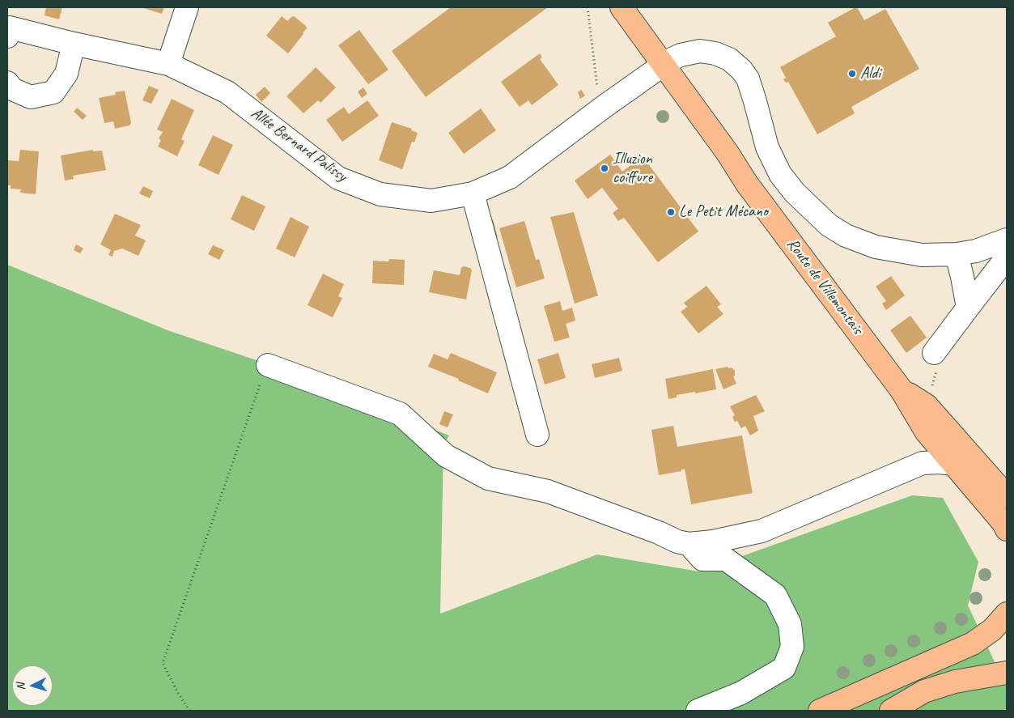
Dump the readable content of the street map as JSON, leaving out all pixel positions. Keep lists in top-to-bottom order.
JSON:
{
  "streets": {
    "main road": ["Route de Villemontais"],
    "street": ["Allée Bernard Palissy"]
  },
  "crossings": [
    ["Allée Bernard Palissy", "Route de Villemontais"]
  ],
  "places": ["Aldi", "Illuzion coiffure", "Le Petit Mécano"],
  "north": "left"
}
